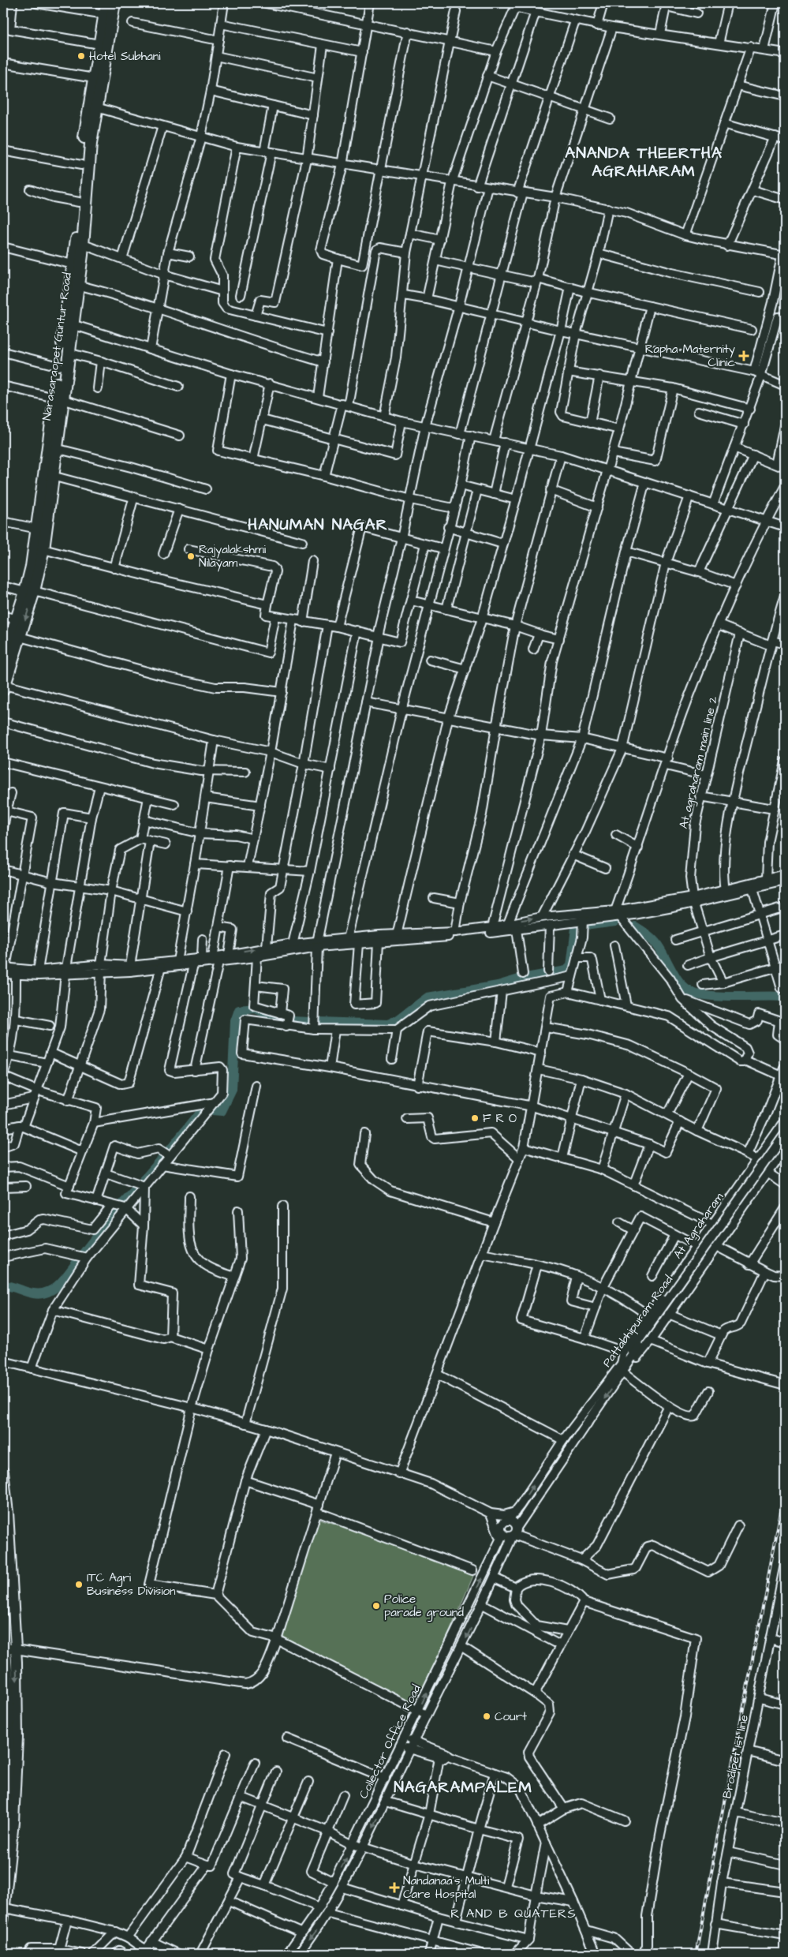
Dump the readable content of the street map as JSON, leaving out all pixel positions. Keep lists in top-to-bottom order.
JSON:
{
  "streets": {
    "highway": ["Narasaraopet Guntur Road"],
    "street": [
      "At agraharam main line 2",
      "At Agraharam",
      "Pattabhipuram Road",
      "Collector Office Road",
      "Brodipet 1st line"
    ]
  },
  "crossings": [
    ["At Agraharam", "Pattabhipuram Road"],
    ["Pattabhipuram Road", "Collector Office Road"]
  ],
  "districts": [
    "ANANDA THEERTHA AGRAHARAM",
    "HANUMAN NAGAR",
    "NAGARAMPALEM",
    "R AND B QUATERS"
  ],
  "places": {
    "other": [
      "Hotel Subhani",
      "Rajyalakshmi Nilayam",
      "F R O",
      "ITC Agri Business Division",
      "Police parade ground",
      "Court"
    ],
    "health": ["Rapha Maternity Clinic", "Nandanaa's Multi Care Hospital"]
  }
}
